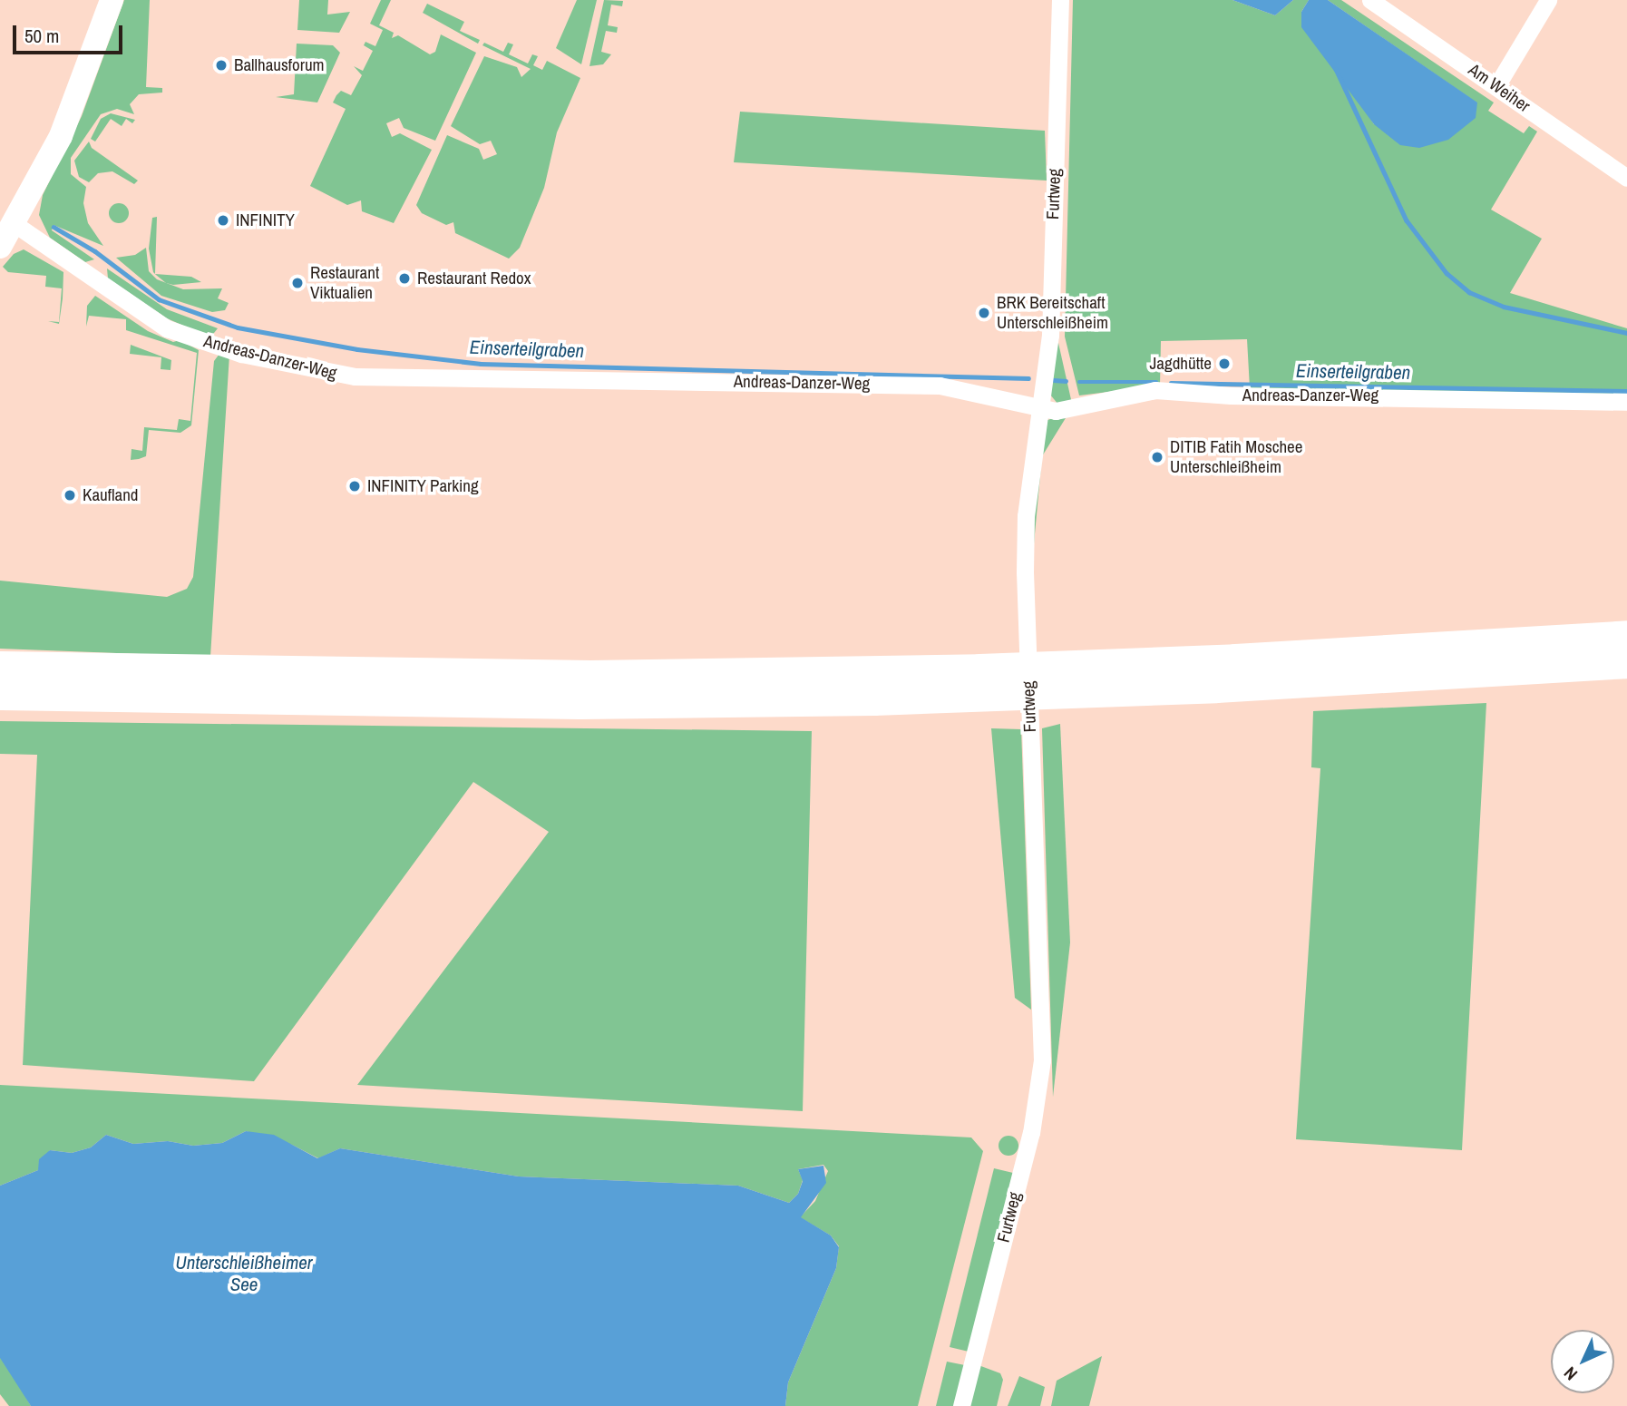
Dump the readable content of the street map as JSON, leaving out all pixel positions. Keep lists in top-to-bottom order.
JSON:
{
  "streets": {
    "street": ["Am Weiher", "Furtweg", "Andreas-Danzer-Weg"]
  },
  "crossings": [
    ["Furtweg", "Andreas-Danzer-Weg"]
  ],
  "water": ["Einserteilgraben", "Unterschleißheimer See"],
  "places": [
    "Ballhausforum",
    "INFINITY",
    "Restaurant Redox",
    "Restaurant Viktualien",
    "BRK Bereitschaft Unterschleißheim",
    "Jagdhütte",
    "DITIB Fatih Moschee Unterschleißheim",
    "INFINITY Parking",
    "Kaufland"
  ],
  "scale_bar": "50 m",
  "north": "bottom left"
}
